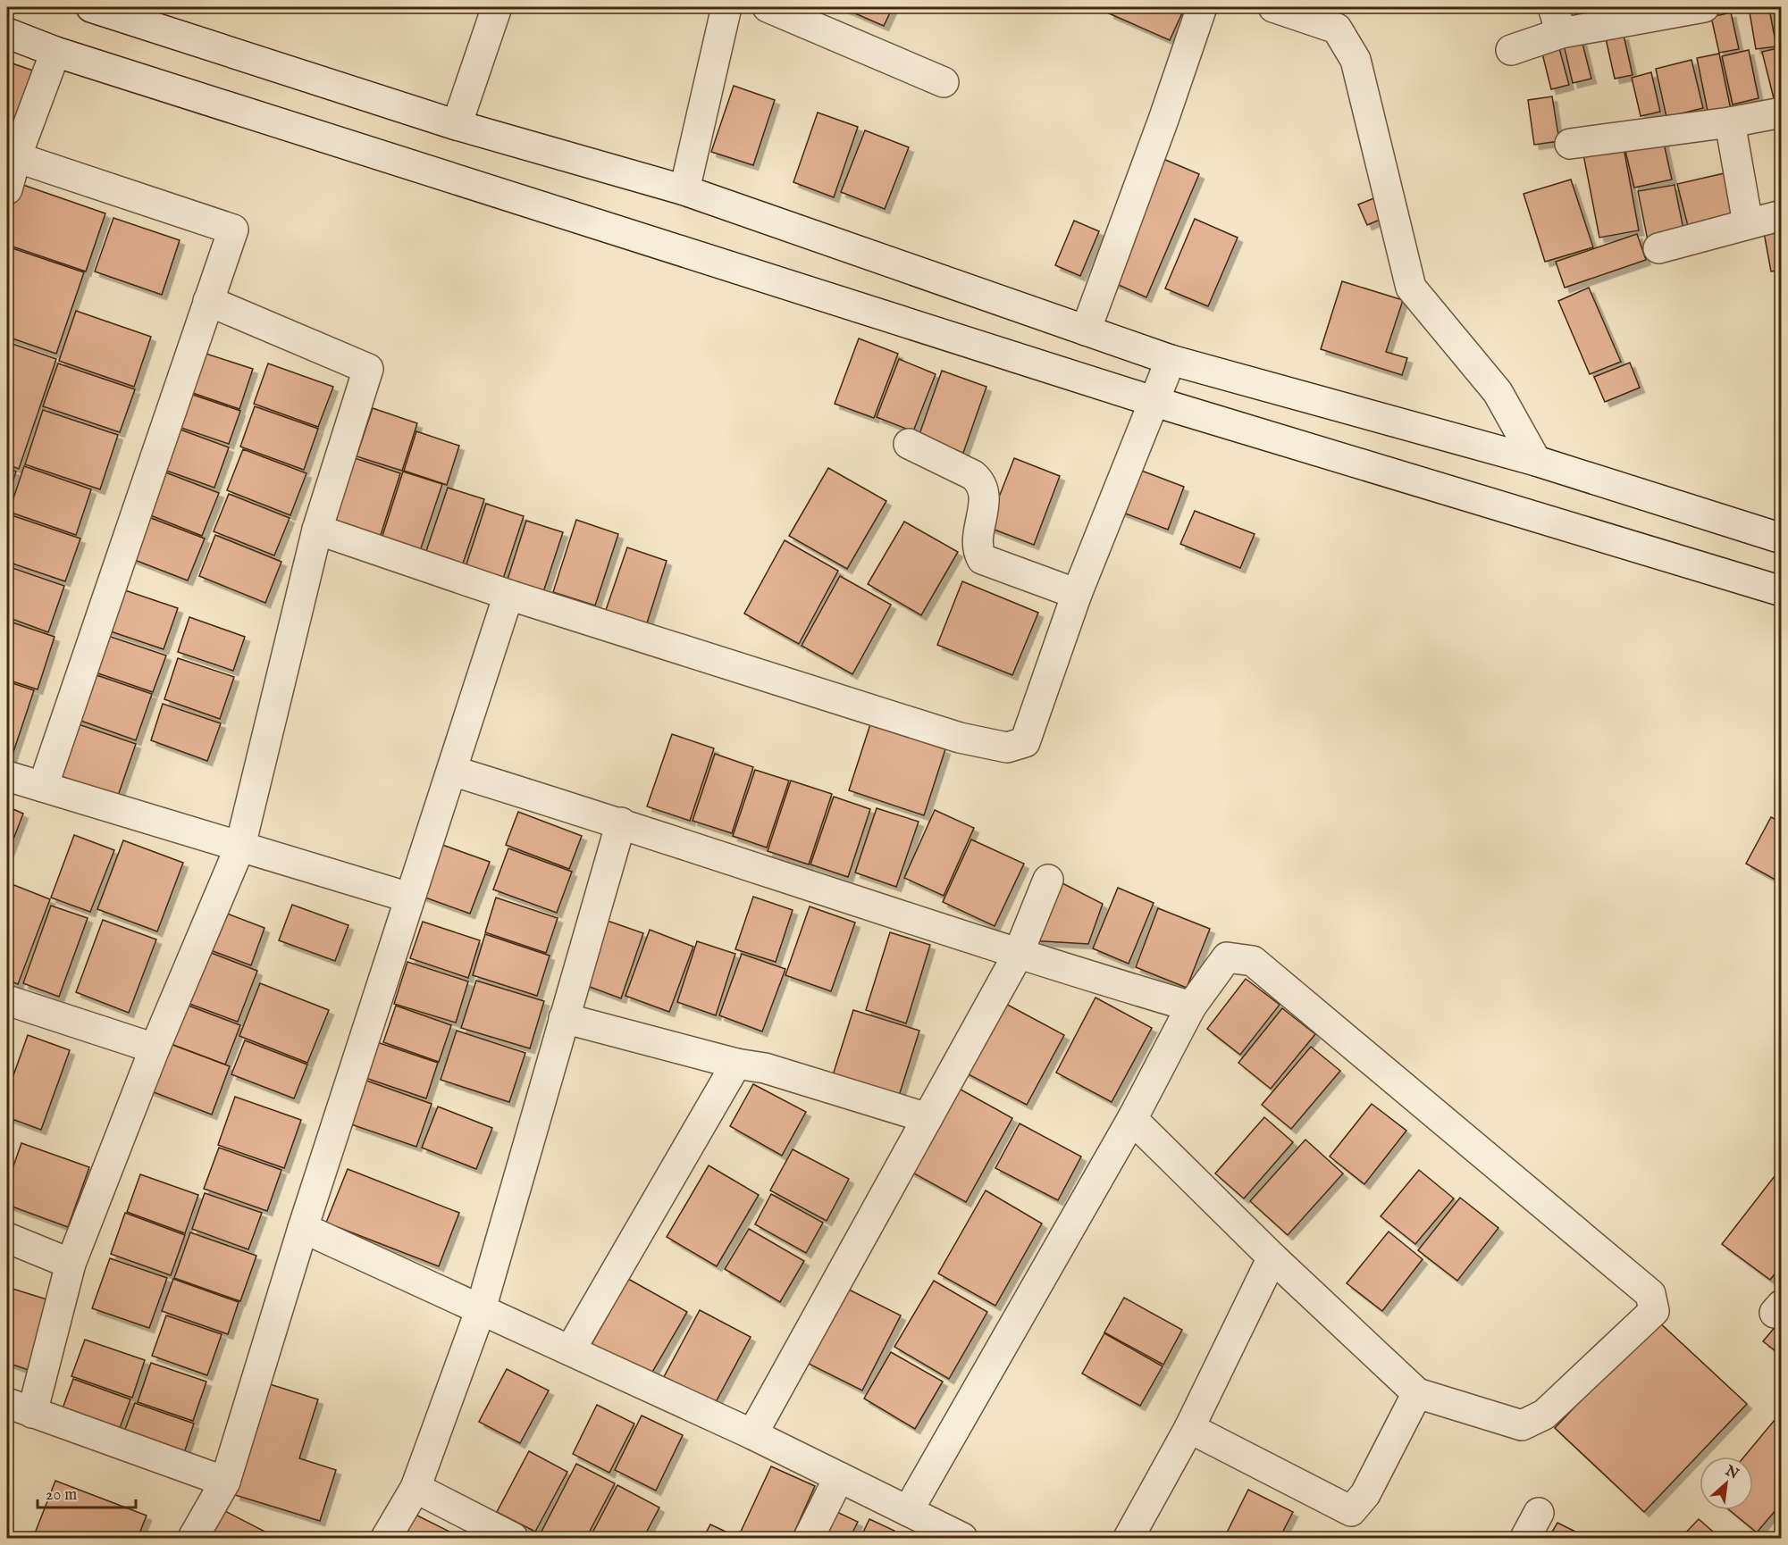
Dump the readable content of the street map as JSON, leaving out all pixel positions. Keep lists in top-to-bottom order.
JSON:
{
  "scale_bar": "20 m",
  "north": "top right"
}
